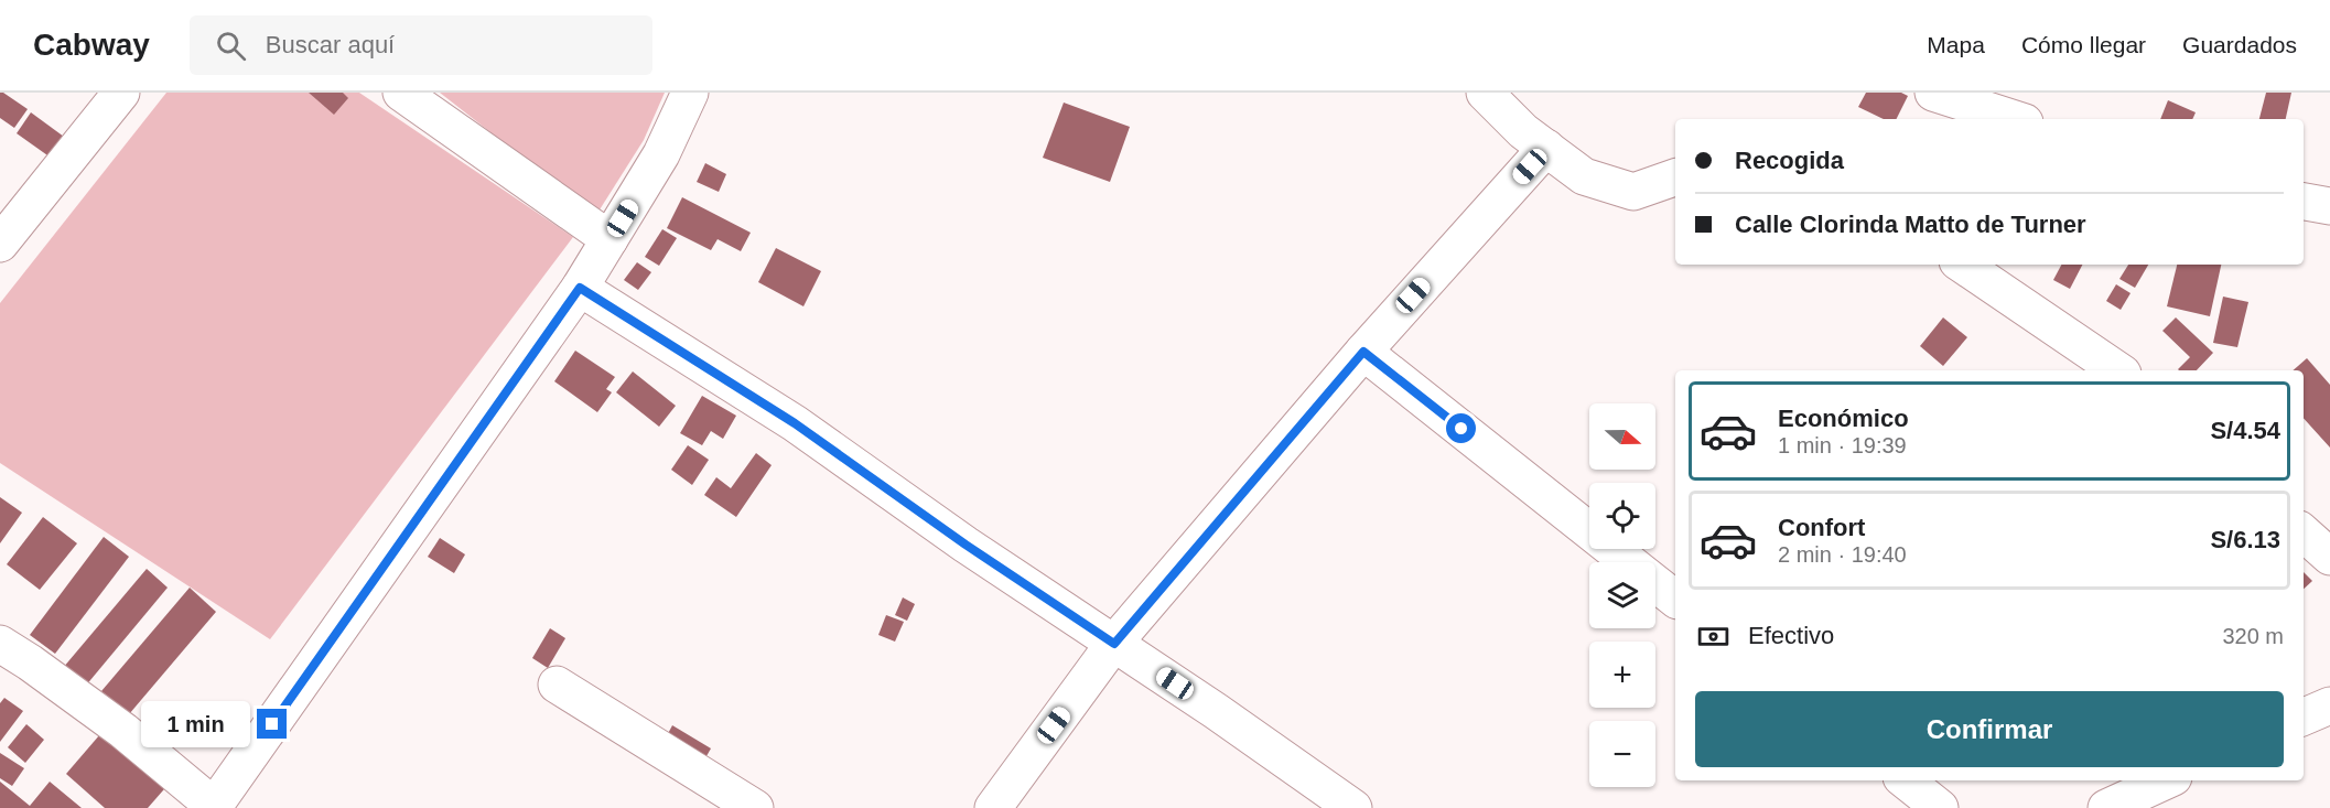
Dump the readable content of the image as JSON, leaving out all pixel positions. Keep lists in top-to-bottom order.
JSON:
{
  "north": "right",
  "page": {
    "header": "Cabway",
    "search": "Buscar aquí",
    "nav": ["Mapa", "Cómo llegar", "Guardados"],
    "banner": ["Recogida", "Calle Clorinda Matto de Turner"],
    "list": [
      {
        "name": "Económico",
        "note": "1 min · 19:39",
        "value": "S/4.54"
      },
      {
        "name": "Confort",
        "note": "2 min · 19:40",
        "value": "S/6.13"
      }
    ],
    "map_buttons": ["+", "−"],
    "pay": ["Efectivo", "320 m"],
    "buttons": "Confirmar",
    "bubble": "1 min"
  }
}
